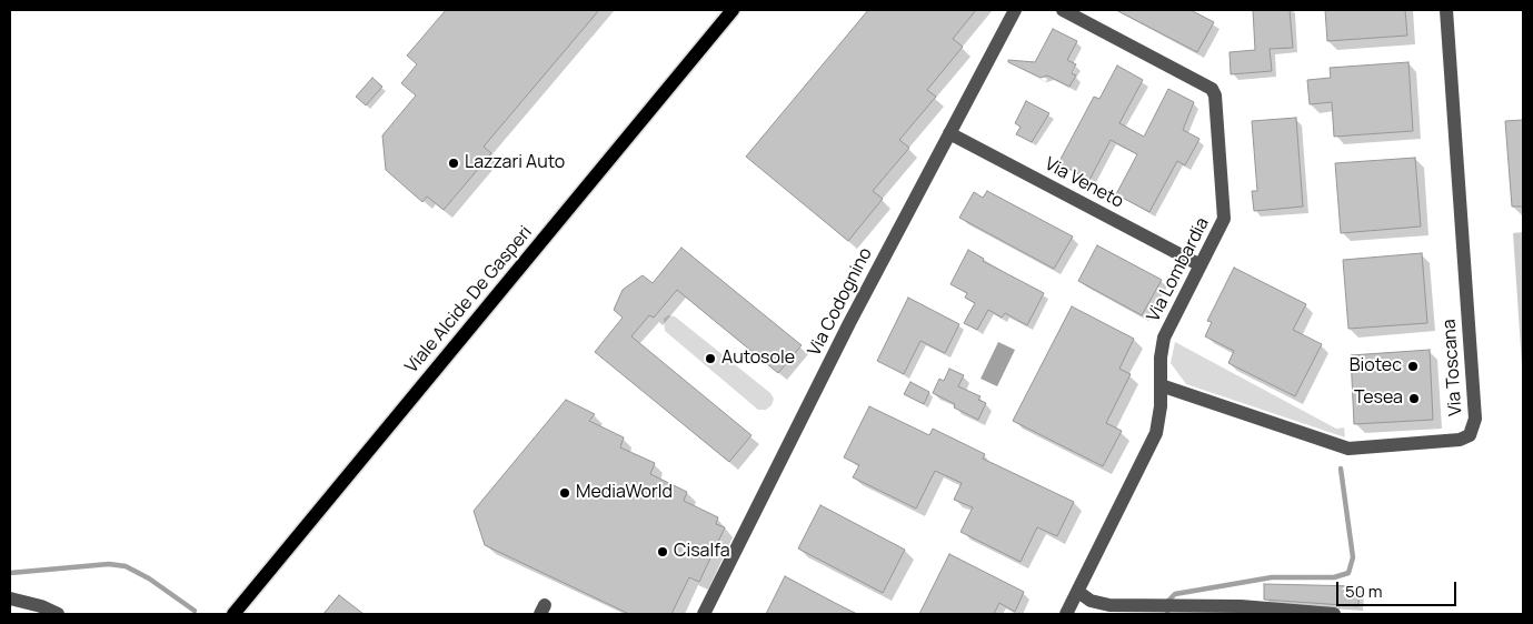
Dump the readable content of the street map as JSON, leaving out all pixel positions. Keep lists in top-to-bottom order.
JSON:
{
  "streets": {
    "main road": ["Viale Alcide De Gasperi"],
    "street": [
      "Via Veneto",
      "Via Lombardia",
      "Via Codognino",
      "Via Toscana"
    ]
  },
  "crossings": [
    ["Via Veneto", "Via Lombardia"],
    ["Via Veneto", "Via Codognino"],
    ["Via Lombardia", "Via Toscana"]
  ],
  "places": [
    "Lazzari Auto",
    "Autosole",
    "Biotec",
    "Tesea",
    "MediaWorld",
    "Cisalfa"
  ],
  "scale_bar": "50 m"
}
